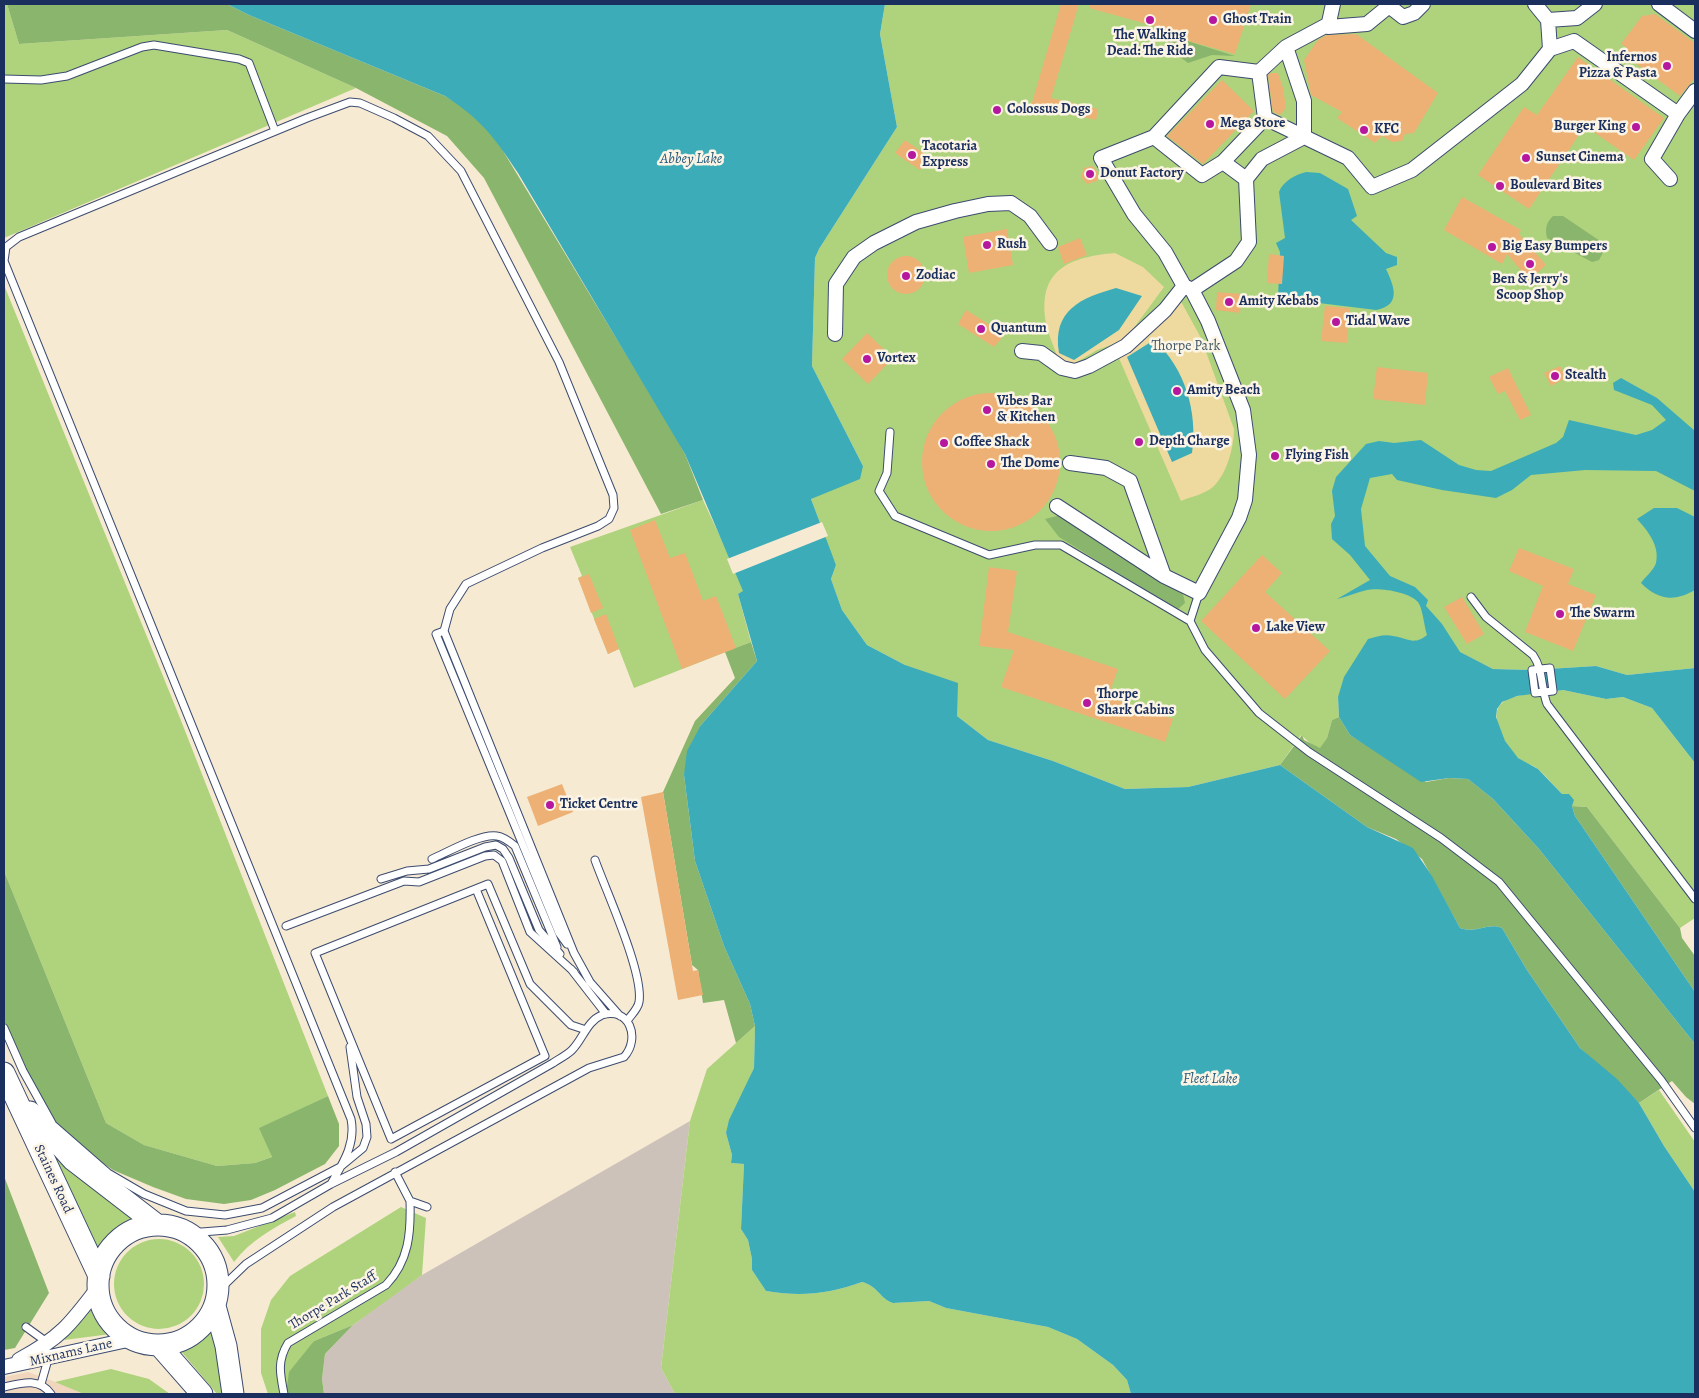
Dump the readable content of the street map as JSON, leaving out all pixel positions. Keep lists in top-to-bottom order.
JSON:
{
  "streets": {
    "main road": ["Staines Road"],
    "street": ["Mixnams Lane"],
    "lane": ["Thorpe Park Staff"]
  },
  "crossings": [
    ["Staines Road", "Mixnams Lane"]
  ],
  "water": ["Abbey Lake", "Fleet Lake"],
  "parks": ["Thorpe Park"],
  "places": [
    "The Walking Dead: The Ride",
    "Ghost Train",
    "Infernos Pizza & Pasta",
    "Colossus Dogs",
    "Mega Store",
    "Burger King",
    "KFC",
    "Tacotaria Express",
    "Sunset Cinema",
    "Donut Factory",
    "Boulevard Bites",
    "Rush",
    "Big Easy Bumpers",
    "Ben & Jerry's Scoop Shop",
    "Zodiac",
    "Amity Kebabs",
    "Tidal Wave",
    "Quantum",
    "Vortex",
    "Stealth",
    "Amity Beach",
    "Vibes Bar & Kitchen",
    "Depth Charge",
    "Coffee Shack",
    "Flying Fish",
    "The Dome",
    "The Swarm",
    "Lake View",
    "Thorpe Shark Cabins",
    "Ticket Centre"
  ]
}
